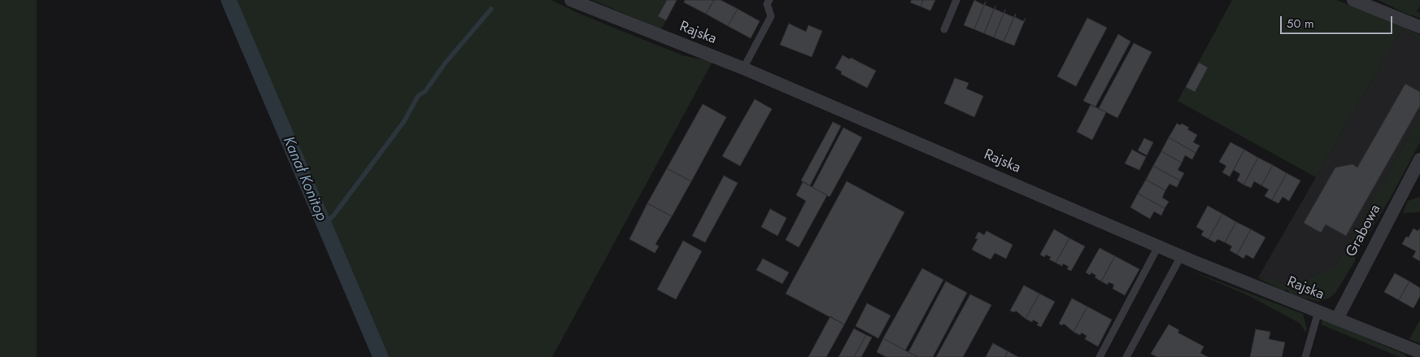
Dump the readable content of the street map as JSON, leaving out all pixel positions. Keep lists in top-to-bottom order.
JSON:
{
  "streets": {
    "street": ["Rajska", "Grabowa"]
  },
  "crossings": [
    ["Rajska", "Grabowa"]
  ],
  "water": ["Kanał Konitop"],
  "scale_bar": "50 m"
}
